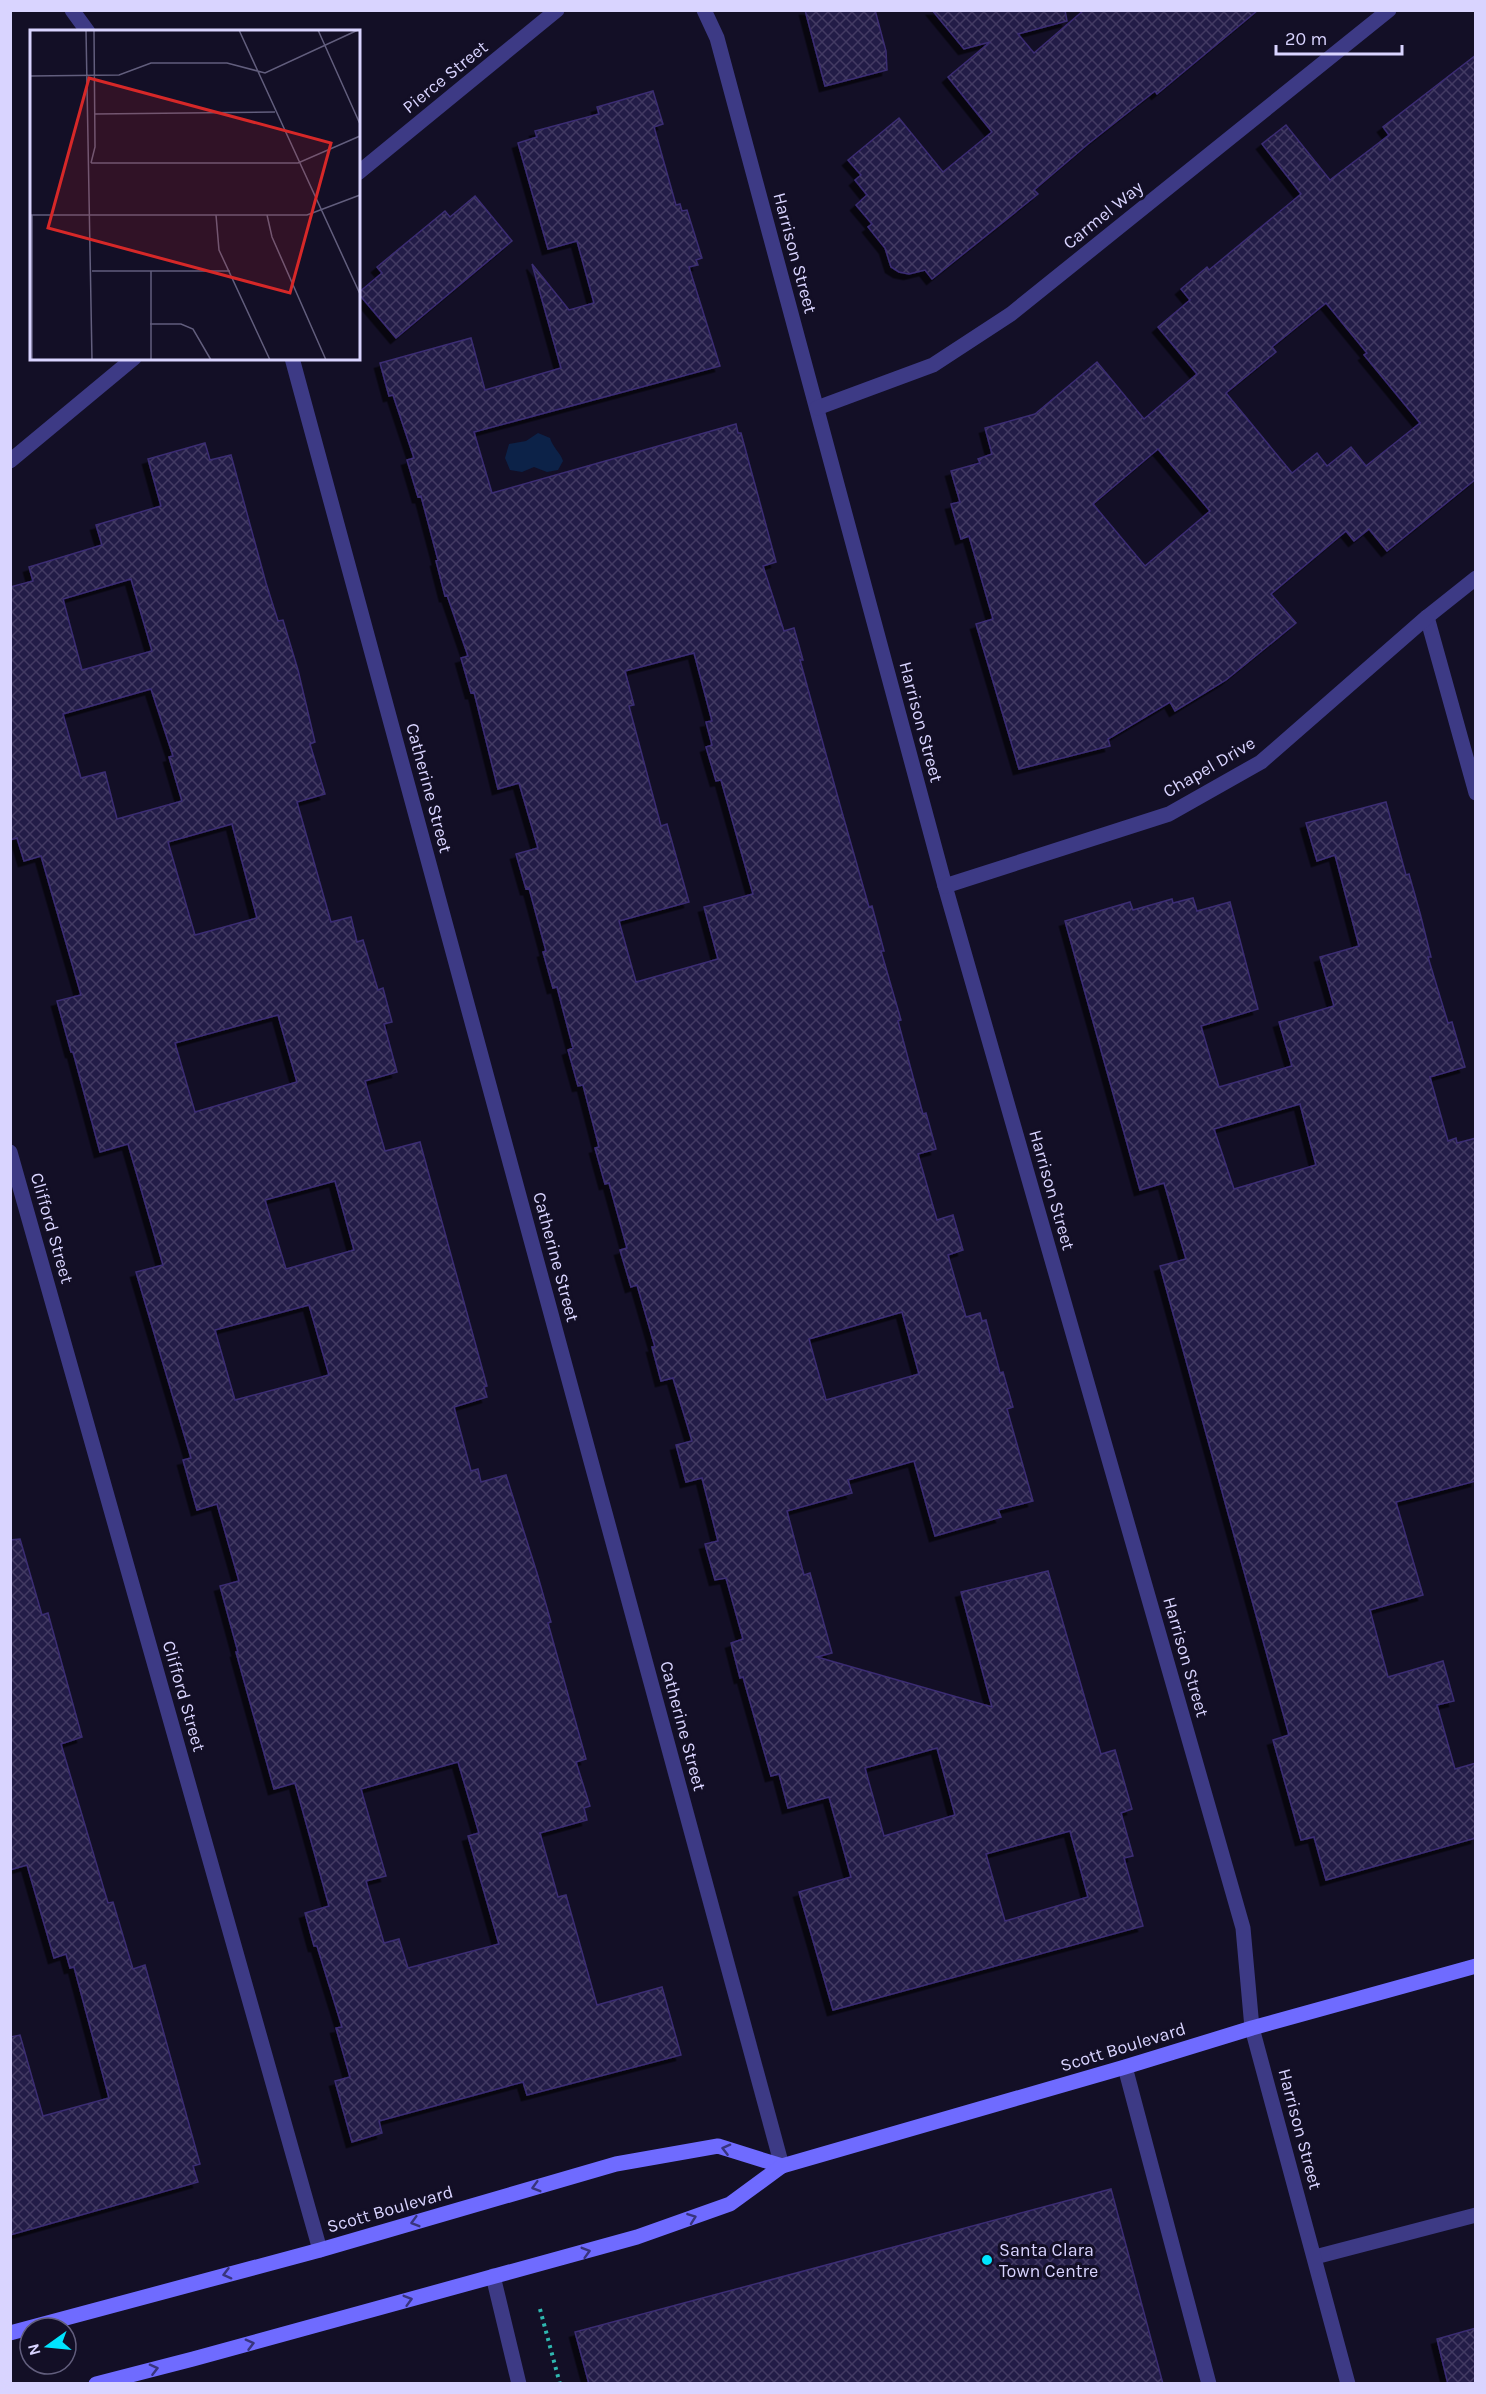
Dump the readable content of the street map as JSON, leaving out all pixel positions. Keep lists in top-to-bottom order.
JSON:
{
  "streets": {
    "main road": ["Scott Boulevard"],
    "street": [
      "Pierce Street",
      "Carmel Way",
      "Harrison Street",
      "Chapel Drive",
      "Catherine Street",
      "Clifford Street"
    ]
  },
  "crossings": [
    ["Carmel Way", "Harrison Street"],
    ["Harrison Street", "Chapel Drive"],
    ["Harrison Street", "Scott Boulevard"],
    ["Catherine Street", "Scott Boulevard"],
    ["Clifford Street", "Scott Boulevard"]
  ],
  "places": ["Santa Clara Town Centre"],
  "scale_bar": "20 m",
  "north": "left"
}
